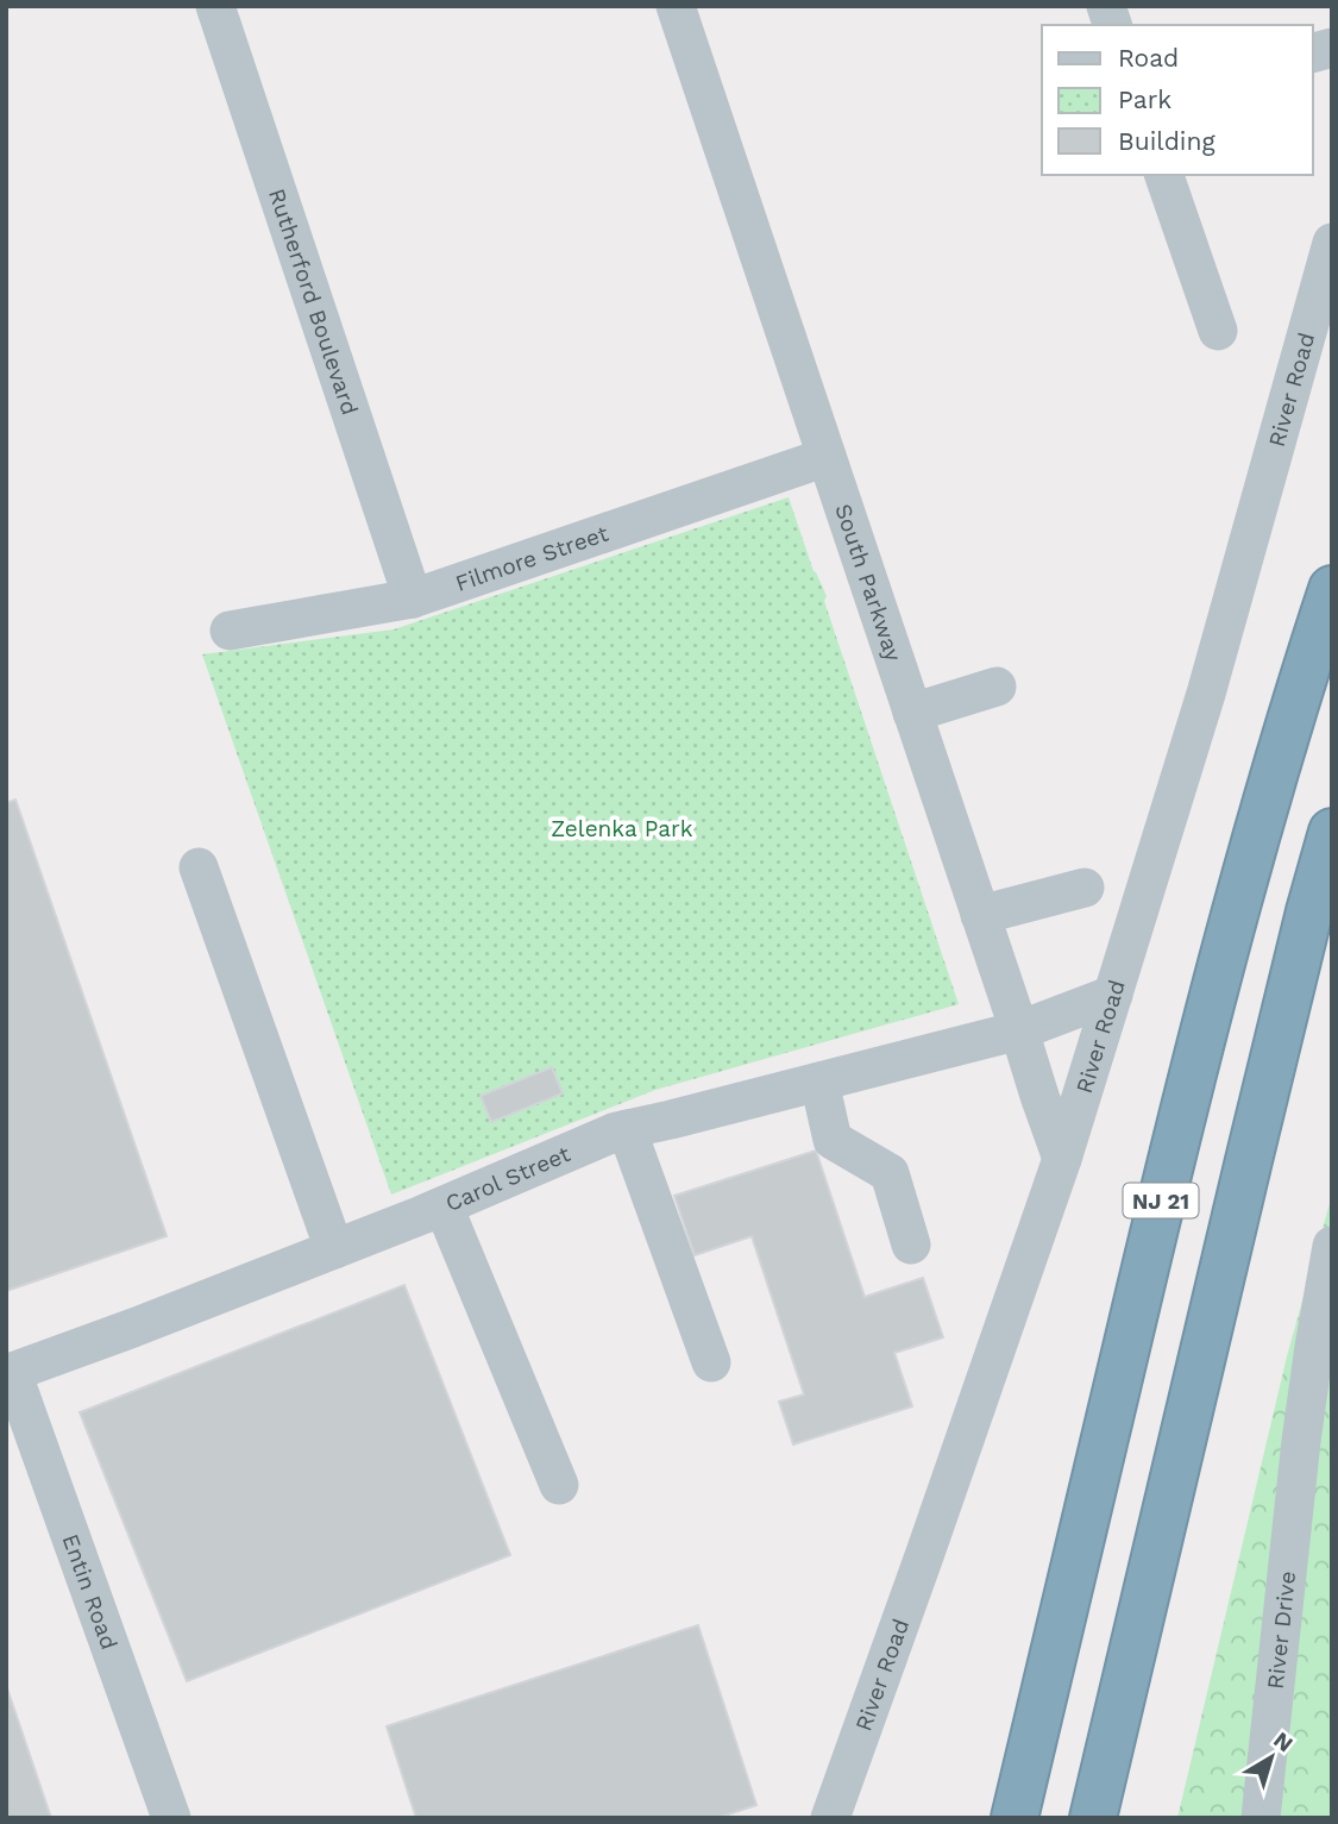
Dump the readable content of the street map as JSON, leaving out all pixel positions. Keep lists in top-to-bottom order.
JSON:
{
  "streets": {
    "highway": ["NJ 21"],
    "street": [
      "Rutherford Boulevard",
      "River Road",
      "Filmore Street",
      "South Parkway",
      "Carol Street",
      "Entin Road",
      "River Drive"
    ]
  },
  "crossings": [
    ["Rutherford Boulevard", "Filmore Street"],
    ["River Road", "South Parkway"],
    ["River Road", "Carol Street"],
    ["Filmore Street", "South Parkway"],
    ["South Parkway", "Carol Street"],
    ["Carol Street", "Entin Road"]
  ],
  "parks": ["Zelenka Park"],
  "legend": ["Road", "Park", "Building"],
  "north": "top right"
}
